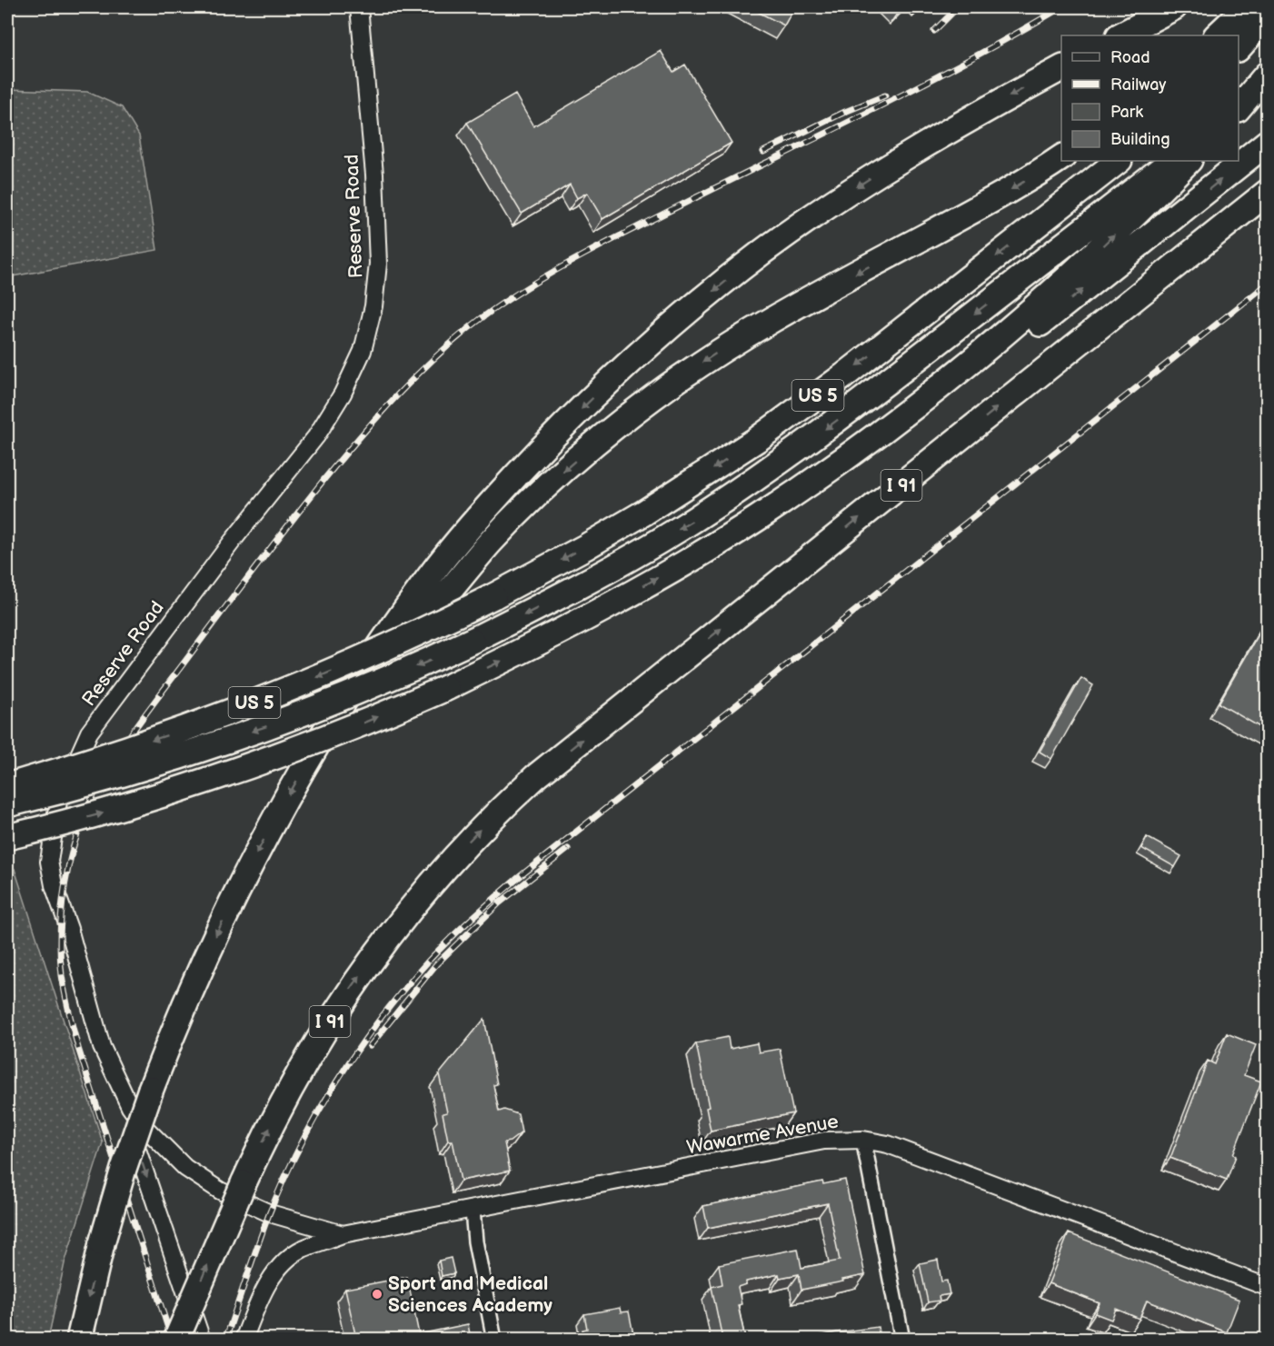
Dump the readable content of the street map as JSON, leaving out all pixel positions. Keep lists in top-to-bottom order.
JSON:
{
  "streets": {
    "highway": ["US 5", "I 91"],
    "street": ["Reserve Road", "Wawarme Avenue"]
  },
  "crossings": [
    ["Reserve Road", "Wawarme Avenue"]
  ],
  "places": ["Sport and Medical Sciences Academy"],
  "legend": [
    "Road",
    "Railway",
    "Park",
    "Building"
  ]
}
